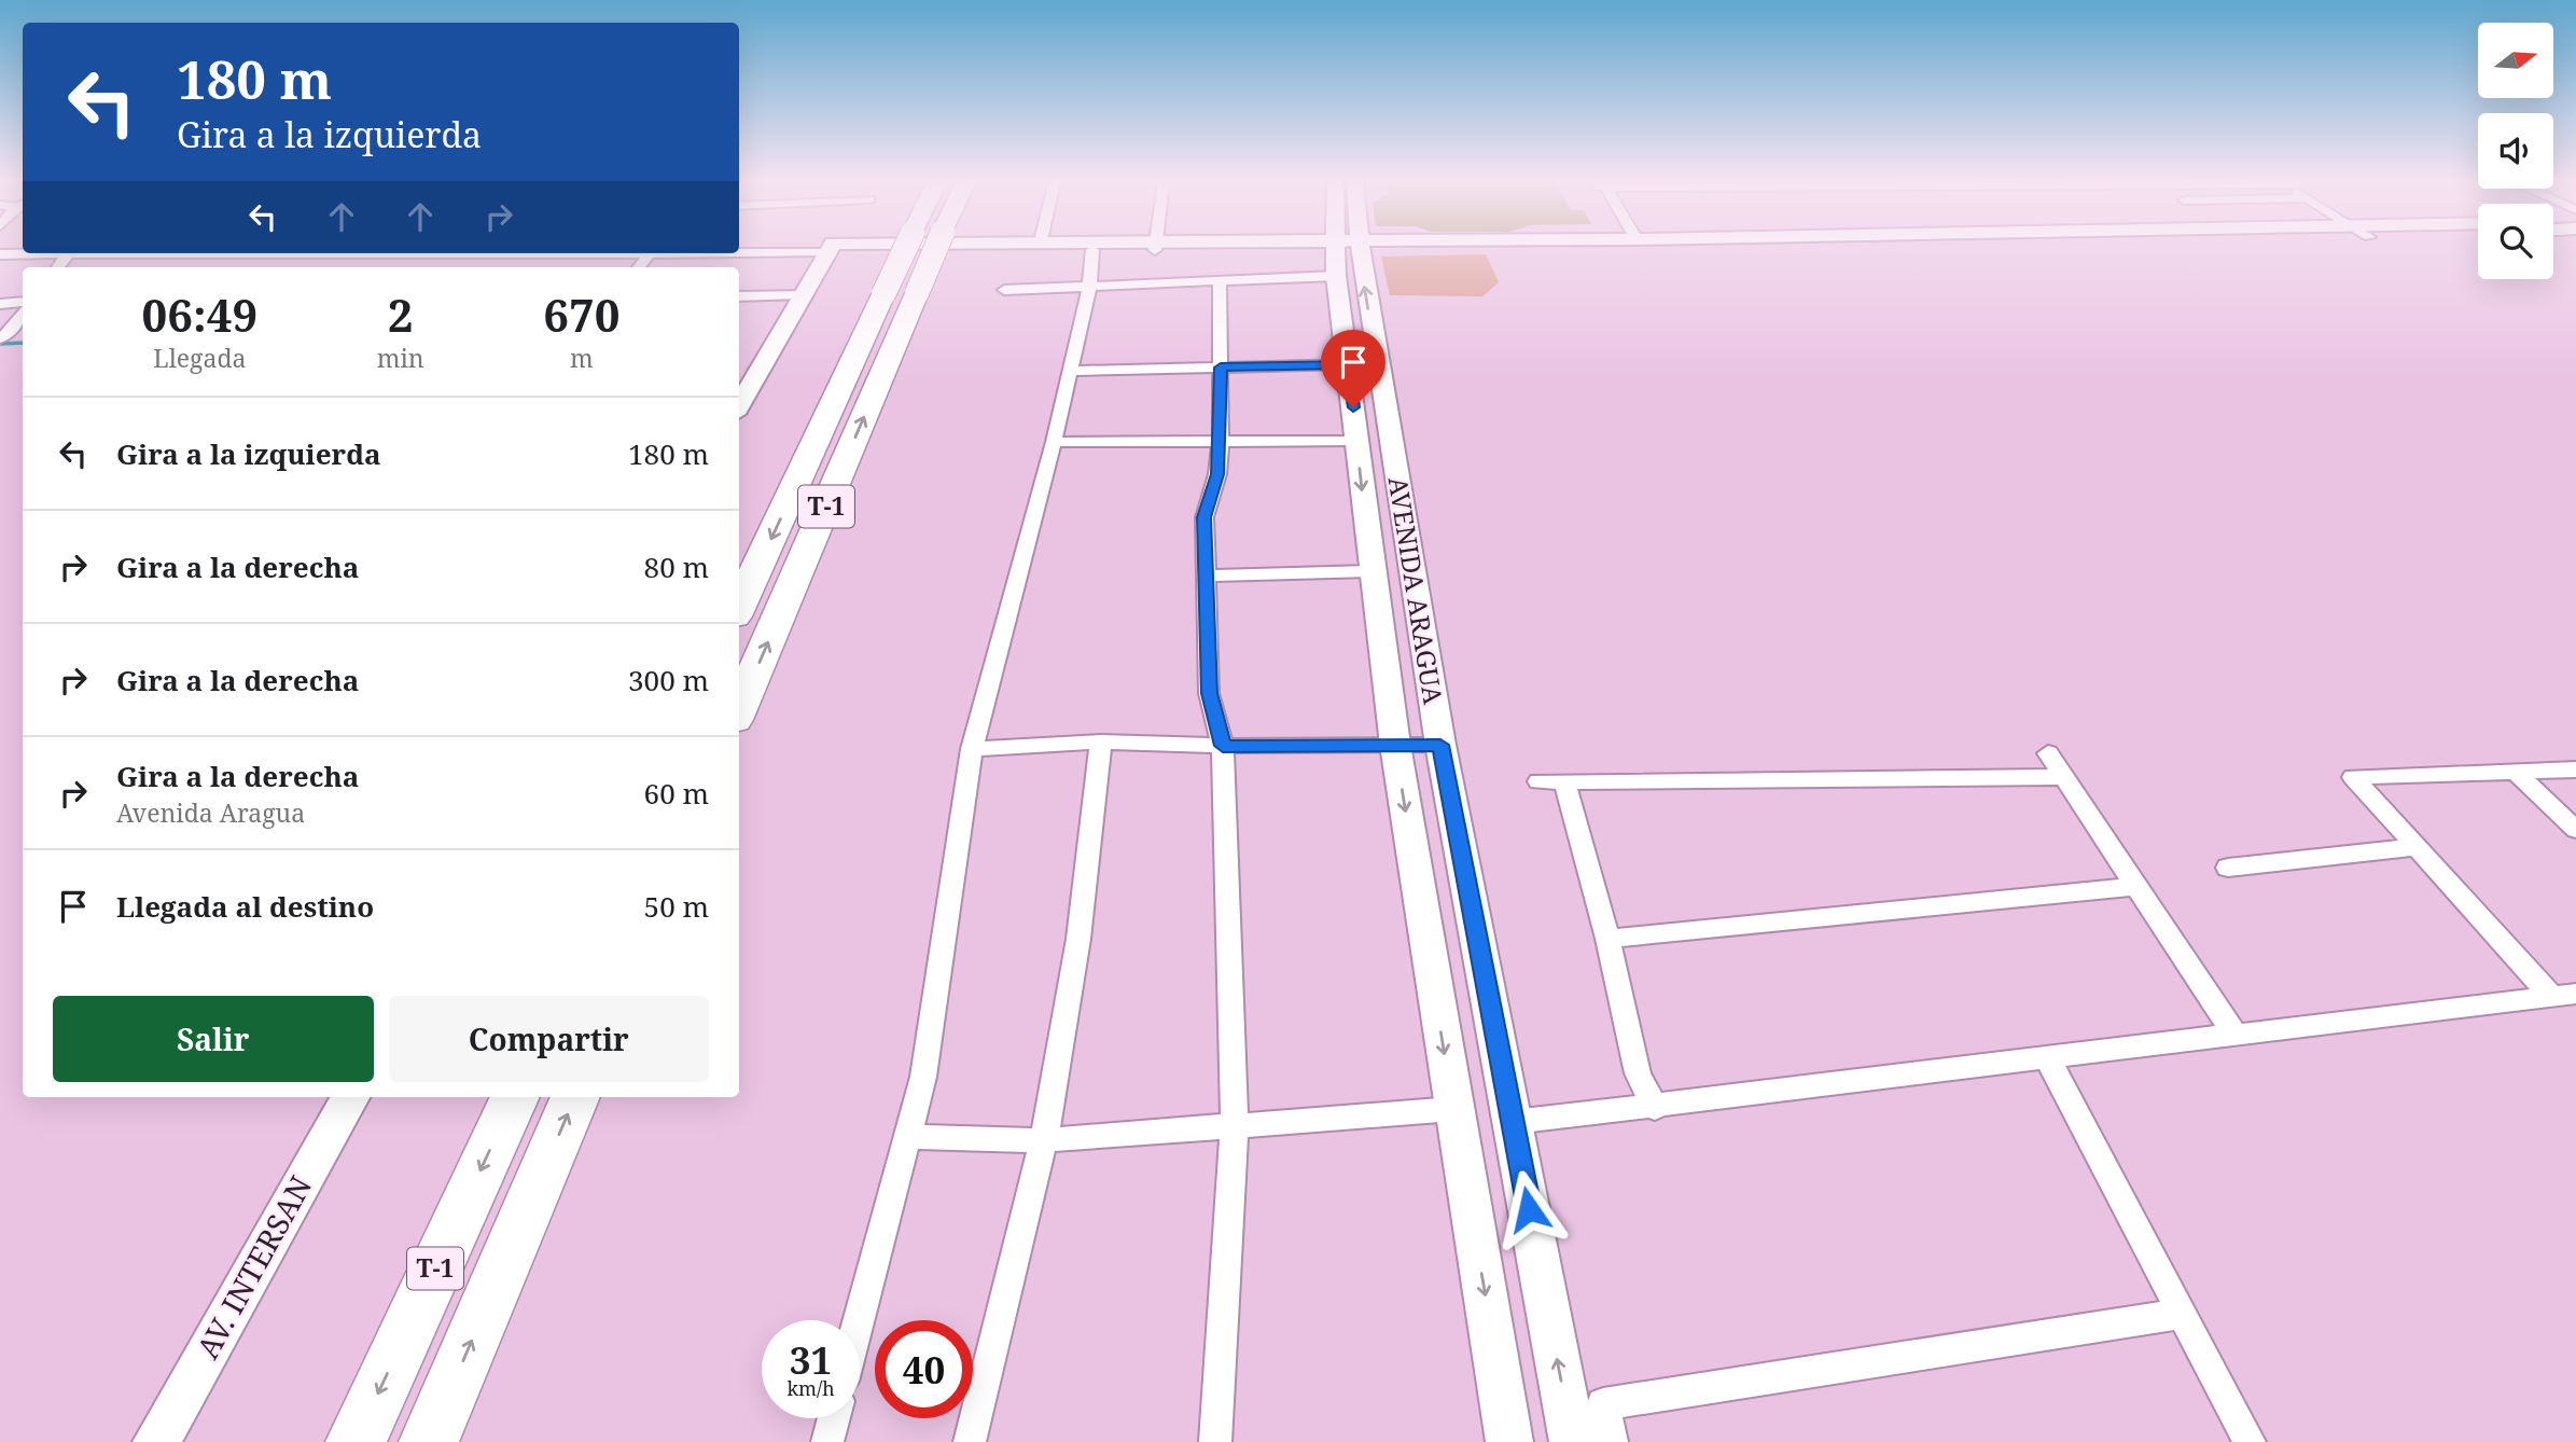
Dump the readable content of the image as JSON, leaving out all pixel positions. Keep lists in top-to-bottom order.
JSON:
{
  "streets": {
    "highway": ["T-1"],
    "street": ["AVENIDA ARAGUA", "AV. INTERSAN"]
  },
  "north": "right",
  "page": {
    "turn": ["180 m", "Gira a la izquierda"],
    "eta": [
      "06:49",
      "Llegada",
      "2",
      "min",
      "670",
      "m"
    ],
    "list": [
      {
        "name": "Gira a la izquierda",
        "value": "180 m"
      },
      {
        "name": "Gira a la derecha",
        "value": "80 m"
      },
      {
        "name": "Gira a la derecha",
        "value": "300 m"
      },
      {
        "name": "Gira a la derecha",
        "note": "Avenida Aragua",
        "value": "60 m"
      },
      {
        "name": "Llegada al destino",
        "value": "50 m"
      }
    ],
    "buttons": ["Salir", "Compartir"],
    "speed": "31 km/h",
    "limit": "40"
  }
}
